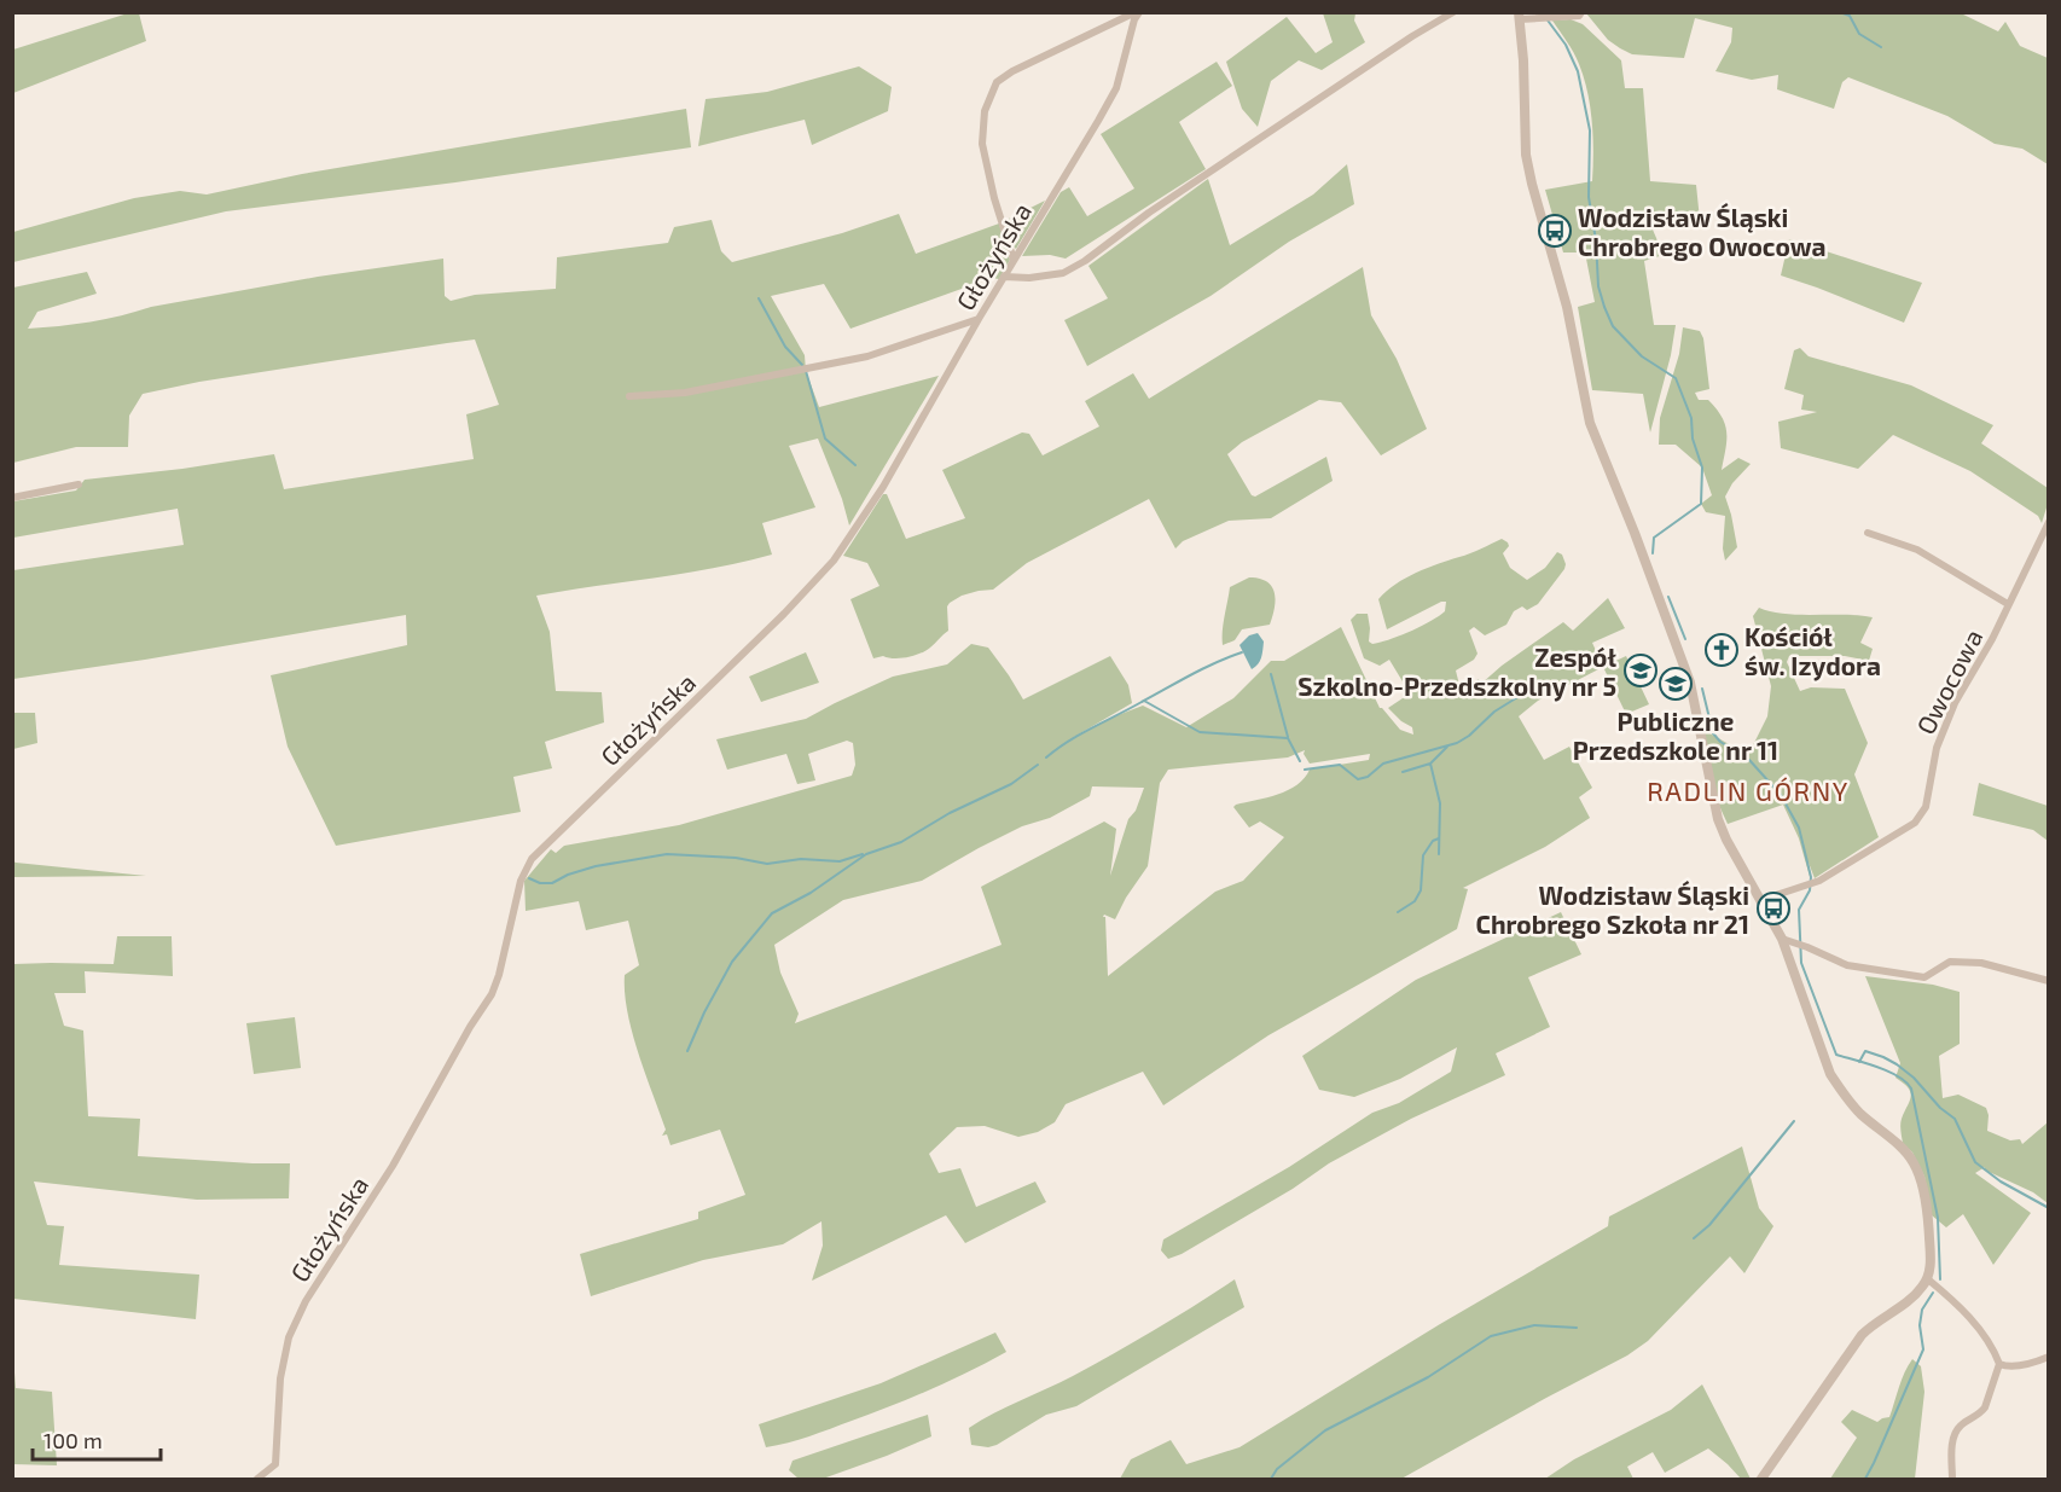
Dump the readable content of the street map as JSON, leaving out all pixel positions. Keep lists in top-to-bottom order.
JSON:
{
  "streets": {
    "street": ["Głożyńska", "Owocowa"]
  },
  "districts": ["RADLIN GÓRNY"],
  "places": {
    "bus stop": ["Wodzisław Śląski Chrobrego Owocowa", "Wodzisław Śląski Chrobrego Szkoła nr 21"],
    "church": ["Kościół św. Izydora"],
    "school or university": ["Zespół Szkolno-Przedszkolny nr 5", "Publiczne Przedszkole nr 11"]
  },
  "scale_bar": "100 m"
}
